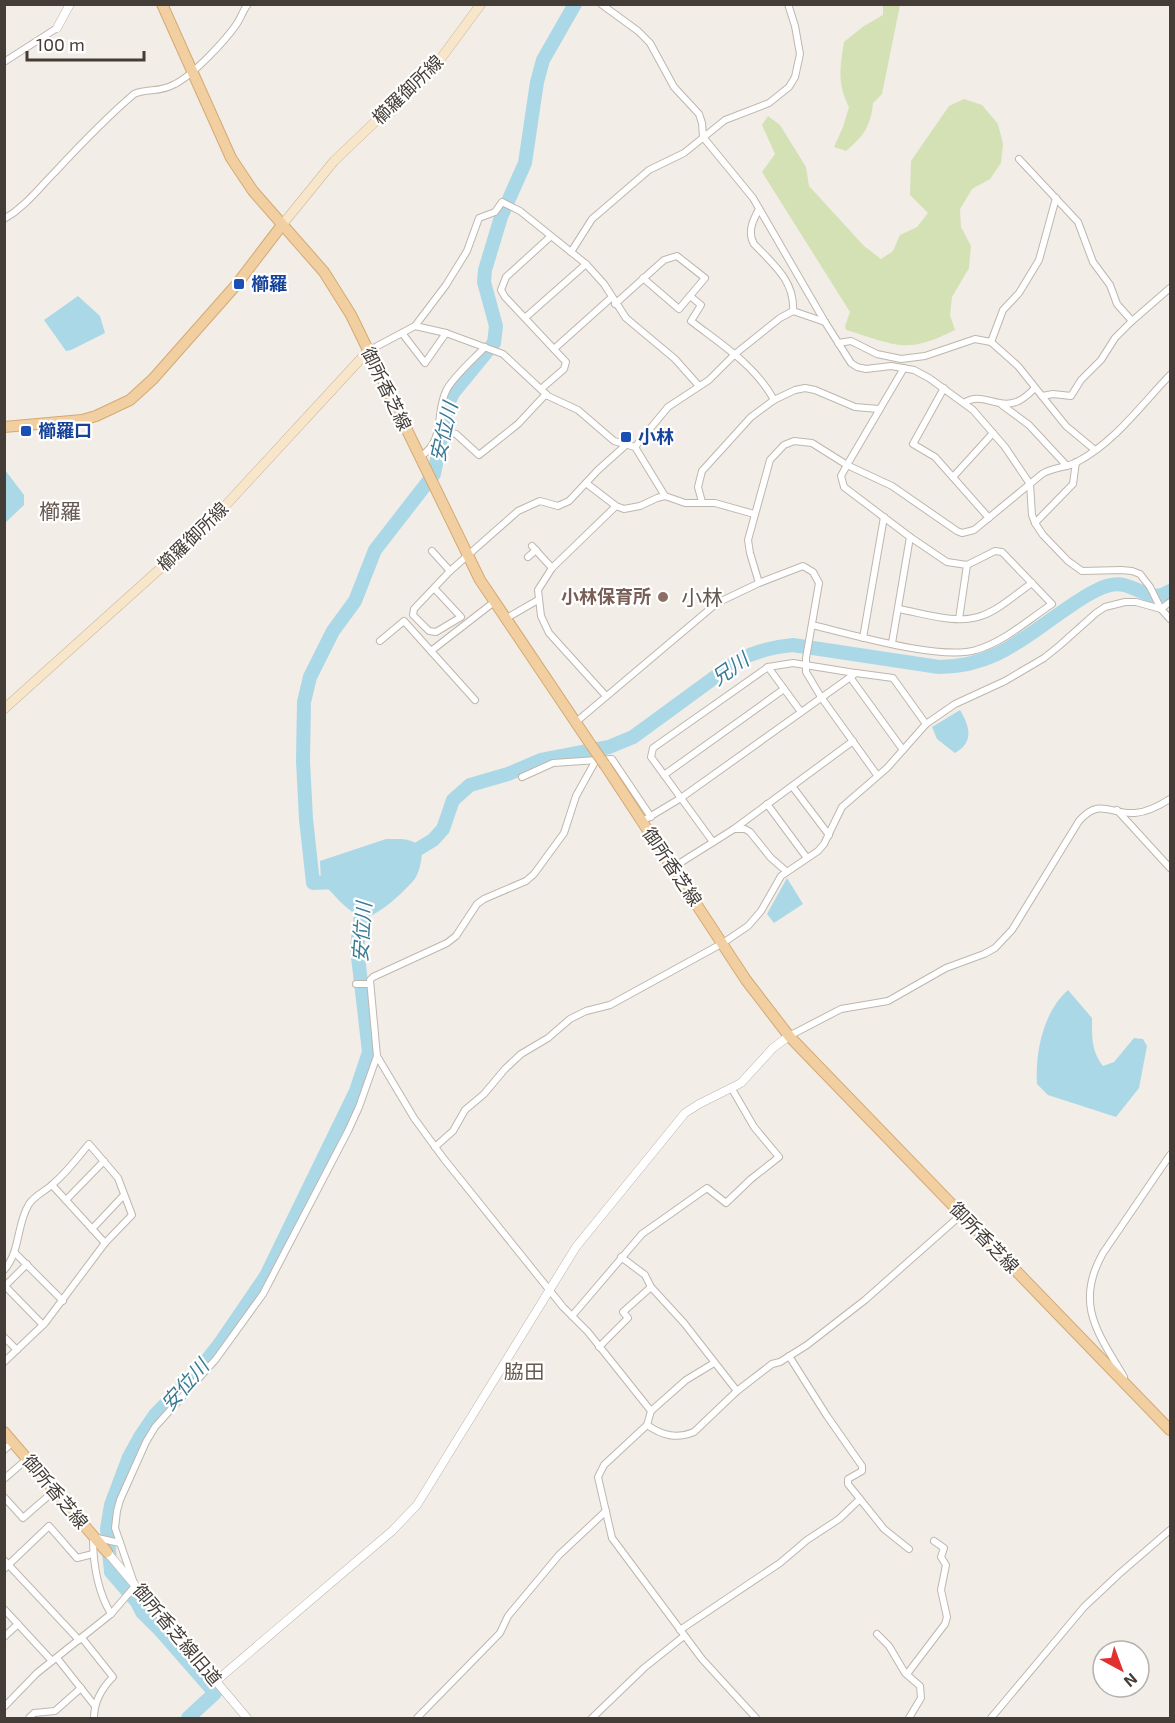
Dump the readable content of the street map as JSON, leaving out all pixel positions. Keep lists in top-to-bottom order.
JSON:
{
  "streets": {
    "main road": ["櫛羅御所線", "御所香芝線"],
    "street": ["御所香芝線旧道"]
  },
  "crossings": [
    ["櫛羅御所線", "御所香芝線"],
    ["御所香芝線", "御所香芝線旧道"]
  ],
  "districts": ["櫛羅", "小林", "脇田"],
  "water": ["安位川", "兄川"],
  "places": {
    "transit": ["櫛羅", "櫛羅口", "小林"],
    "other": ["小林保育所"]
  },
  "scale_bar": "100 m",
  "north": "bottom right"
}
